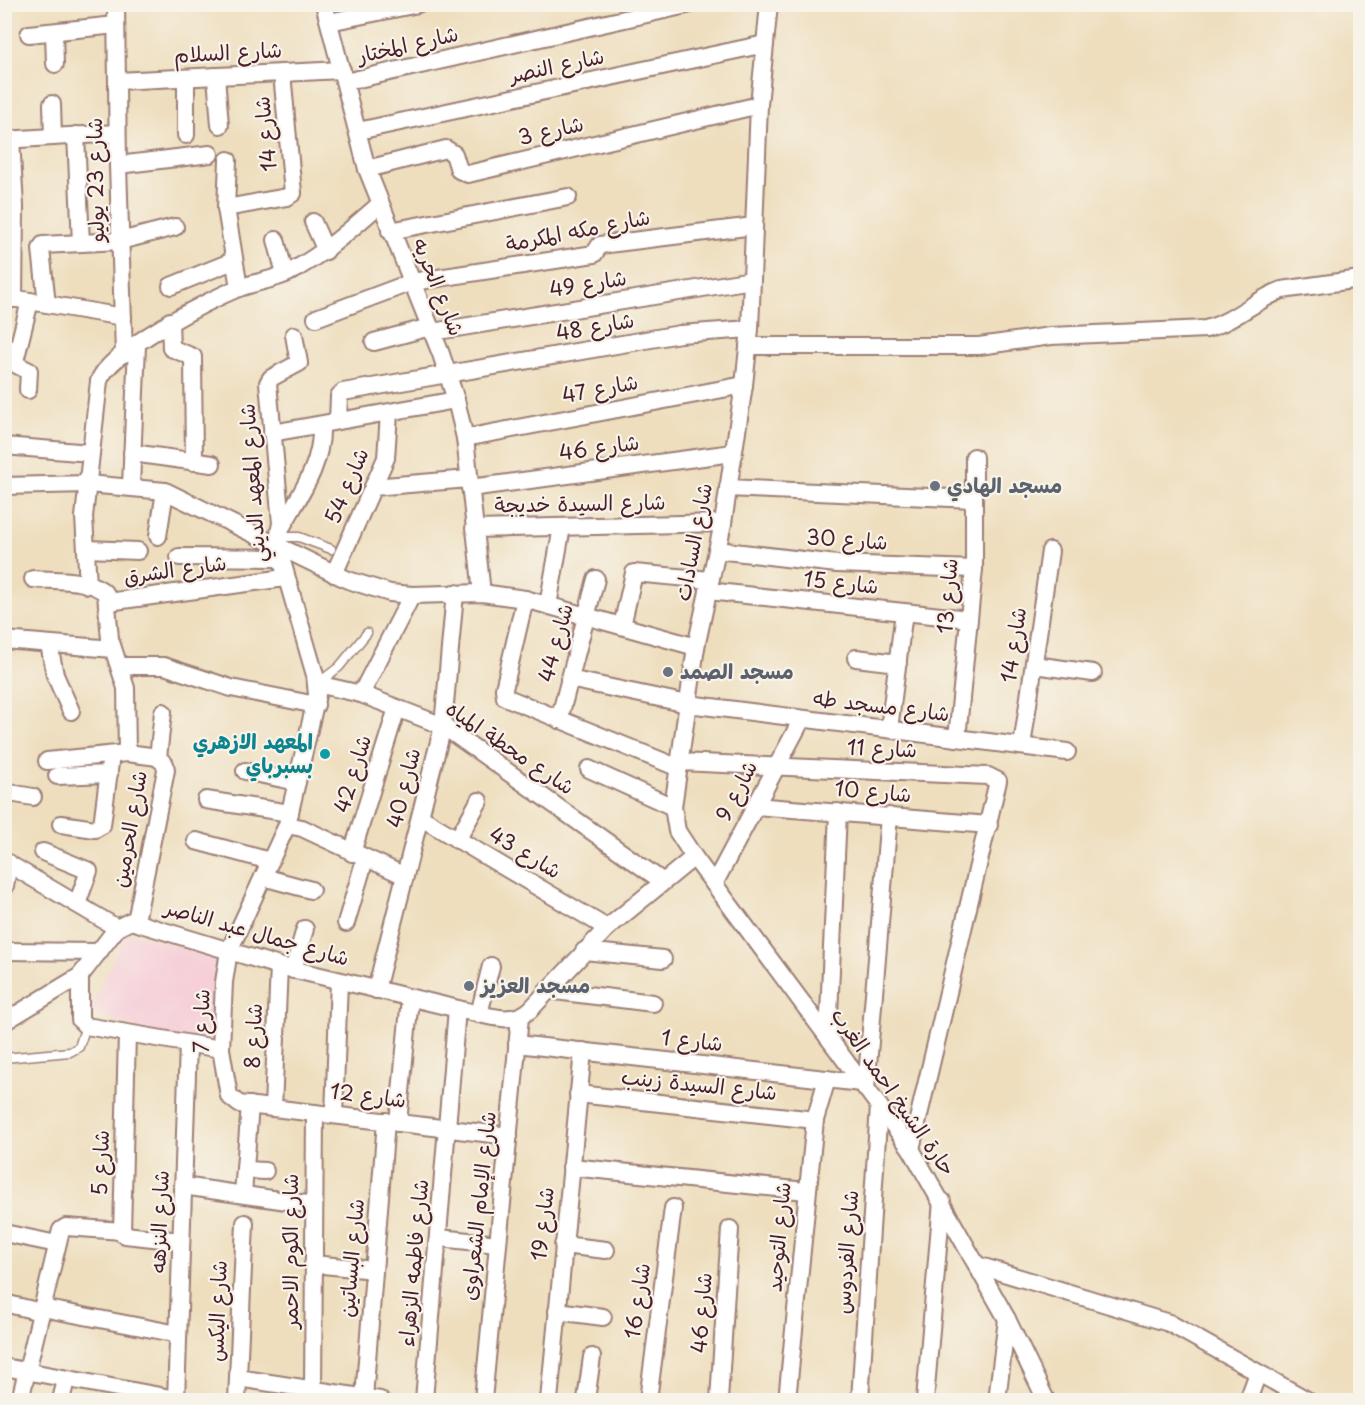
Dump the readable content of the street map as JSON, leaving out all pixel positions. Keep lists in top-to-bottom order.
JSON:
{
  "streets": {
    "street": [
      "شارع المختار",
      "شارع السلام",
      "شارع النصر",
      "شارع 3",
      "شارع 14",
      "شارع 23 يوليو",
      "شارع مكه المكرمة",
      "شارع 49",
      "شارع الحريه",
      "شارع 48",
      "شارع 47",
      "شارع 46",
      "شارع المعهد الديني",
      "شارع 54",
      "شارع السيدة خديجة",
      "شارع 30",
      "شارع السادات",
      "شارع الشرق",
      "شارع 15",
      "شارع 13",
      "شارع 44",
      "شارع مسجد طه",
      "شارع محطة المياه",
      "شارع 11",
      "شارع 42",
      "شارع 40",
      "شارع 9",
      "شارع 10",
      "شارع الحرمين",
      "شارع 43",
      "شارع جمال عبد الناصر",
      "شارع 7",
      "شارع 8",
      "شارع 1",
      "شارع السيدة زينب",
      "حارة الشيخ احمد الغرب",
      "شارع 12",
      "شارع 5",
      "شارع الإمام الشعراوى",
      "شارع النزهه",
      "شارع 19",
      "شارع التوحيد",
      "شارع الكوم الاحمر",
      "شارع الفردوس",
      "شارع البساتين",
      "شارع فاطمه الزهراء",
      "شارع 16",
      "شارع اليكس"
    ]
  },
  "crossings": [
    ["شارع المختار", "شارع السلام"],
    ["شارع المختار", "شارع الحريه"],
    ["شارع السلام", "شارع 14"],
    ["شارع السلام", "شارع 23 يوليو"],
    ["شارع السلام", "شارع الحريه"],
    ["شارع النصر", "شارع الحريه"],
    ["شارع النصر", "شارع السادات"],
    ["شارع 3", "شارع الحريه"],
    ["شارع 3", "شارع السادات"],
    ["شارع 14", "شارع مسجد طه"],
    ["شارع مكه المكرمة", "شارع الحريه"],
    ["شارع مكه المكرمة", "شارع السادات"],
    ["شارع 49", "شارع الحريه"],
    ["شارع 49", "شارع السادات"],
    ["شارع الحريه", "شارع 48"],
    ["شارع الحريه", "شارع 47"],
    ["شارع الحريه", "شارع 46"],
    ["شارع الحريه", "شارع السيدة خديجة"],
    ["شارع 48", "شارع السادات"],
    ["شارع 47", "شارع السادات"],
    ["شارع 46", "شارع 54"],
    ["شارع 46", "شارع السادات"],
    ["شارع المعهد الديني", "شارع الشرق"],
    ["شارع المعهد الديني", "شارع محطة المياه"],
    ["شارع المعهد الديني", "شارع جمال عبد الناصر"],
    ["شارع المعهد الديني", "شارع 7"],
    ["شارع السيدة خديجة", "شارع السادات"],
    ["شارع 30", "شارع السادات"],
    ["شارع 30", "شارع 13"],
    ["شارع السادات", "شارع 15"],
    ["شارع السادات", "شارع مسجد طه"],
    ["شارع السادات", "شارع 11"],
    ["شارع السادات", "حارة الشيخ احمد الغرب"],
    ["شارع 15", "شارع 13"],
    ["شارع 13", "شارع مسجد طه"],
    ["شارع 44", "شارع مسجد طه"],
    ["شارع 44", "شارع 11"],
    ["شارع مسجد طه", "شارع 9"],
    ["شارع محطة المياه", "شارع 42"],
    ["شارع محطة المياه", "شارع 40"],
    ["شارع 11", "شارع 9"],
    ["شارع 11", "شارع 10"],
    ["شارع 40", "شارع 43"],
    ["شارع 40", "شارع جمال عبد الناصر"],
    ["شارع 9", "شارع 10"],
    ["شارع 9", "حارة الشيخ احمد الغرب"],
    ["شارع الحرمين", "شارع جمال عبد الناصر"],
    ["شارع جمال عبد الناصر", "شارع 7"],
    ["شارع جمال عبد الناصر", "شارع 8"],
    ["شارع جمال عبد الناصر", "شارع الإمام الشعراوى"],
    ["شارع 7", "شارع 12"],
    ["شارع 8", "شارع 12"],
    ["شارع 1", "حارة الشيخ احمد الغرب"],
    ["شارع 1", "شارع الإمام الشعراوى"],
    ["شارع 1", "شارع 19"],
    ["شارع 1", "شارع التوحيد"],
    ["شارع السيدة زينب", "شارع 19"],
    ["شارع السيدة زينب", "شارع التوحيد"],
    ["حارة الشيخ احمد الغرب", "شارع الفردوس"],
    ["شارع 12", "شارع الإمام الشعراوى"],
    ["شارع 12", "شارع الكوم الاحمر"],
    ["شارع 12", "شارع البساتين"],
    ["شارع 12", "شارع فاطمه الزهراء"]
  ],
  "places": [
    "مسجد الهادي",
    "مسجد الصمد",
    "المعهد الازهري بسبرباي",
    "مسجد العزيز"
  ]
}
